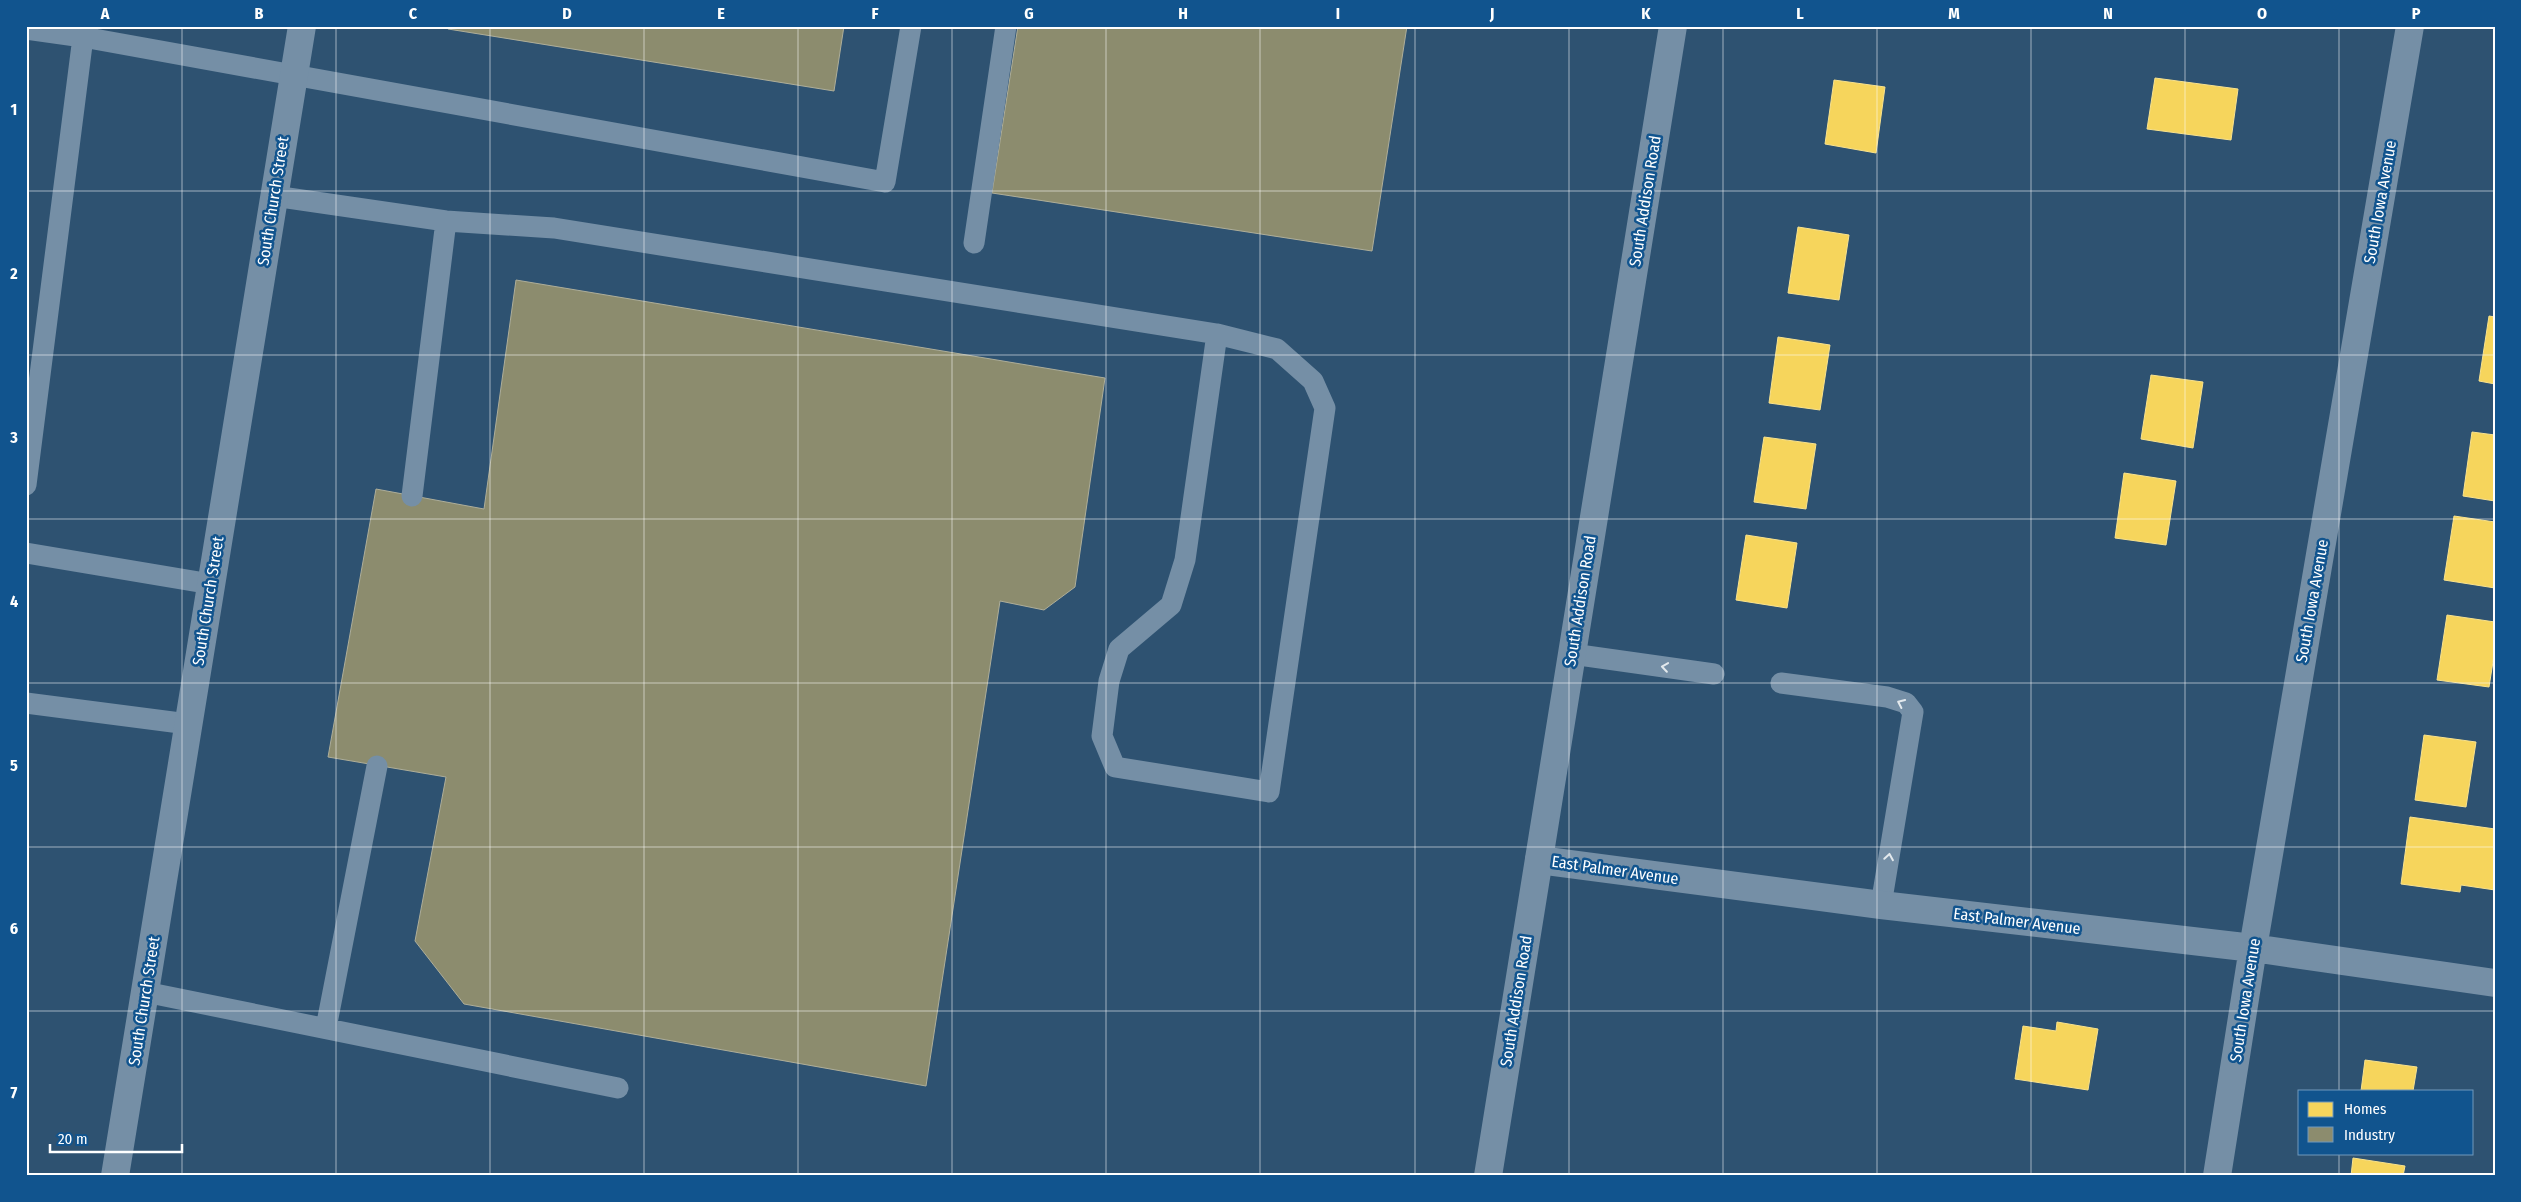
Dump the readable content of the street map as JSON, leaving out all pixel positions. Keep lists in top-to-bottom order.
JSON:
{
  "streets": {
    "street": [
      "South Church Street",
      "South Addison Road",
      "South Iowa Avenue",
      "East Palmer Avenue"
    ]
  },
  "crossings": [
    ["South Addison Road", "East Palmer Avenue"],
    ["South Iowa Avenue", "East Palmer Avenue"]
  ],
  "legend": ["Homes", "Industry"],
  "scale_bar": "20 m",
  "grid": {
    "columns": [
      "A",
      "B",
      "C",
      "D",
      "E",
      "F",
      "G",
      "H",
      "I",
      "J",
      "K",
      "L",
      "M",
      "N",
      "O",
      "P"
    ],
    "rows": [
      "1",
      "2",
      "3",
      "4",
      "5",
      "6",
      "7"
    ]
  }
}
